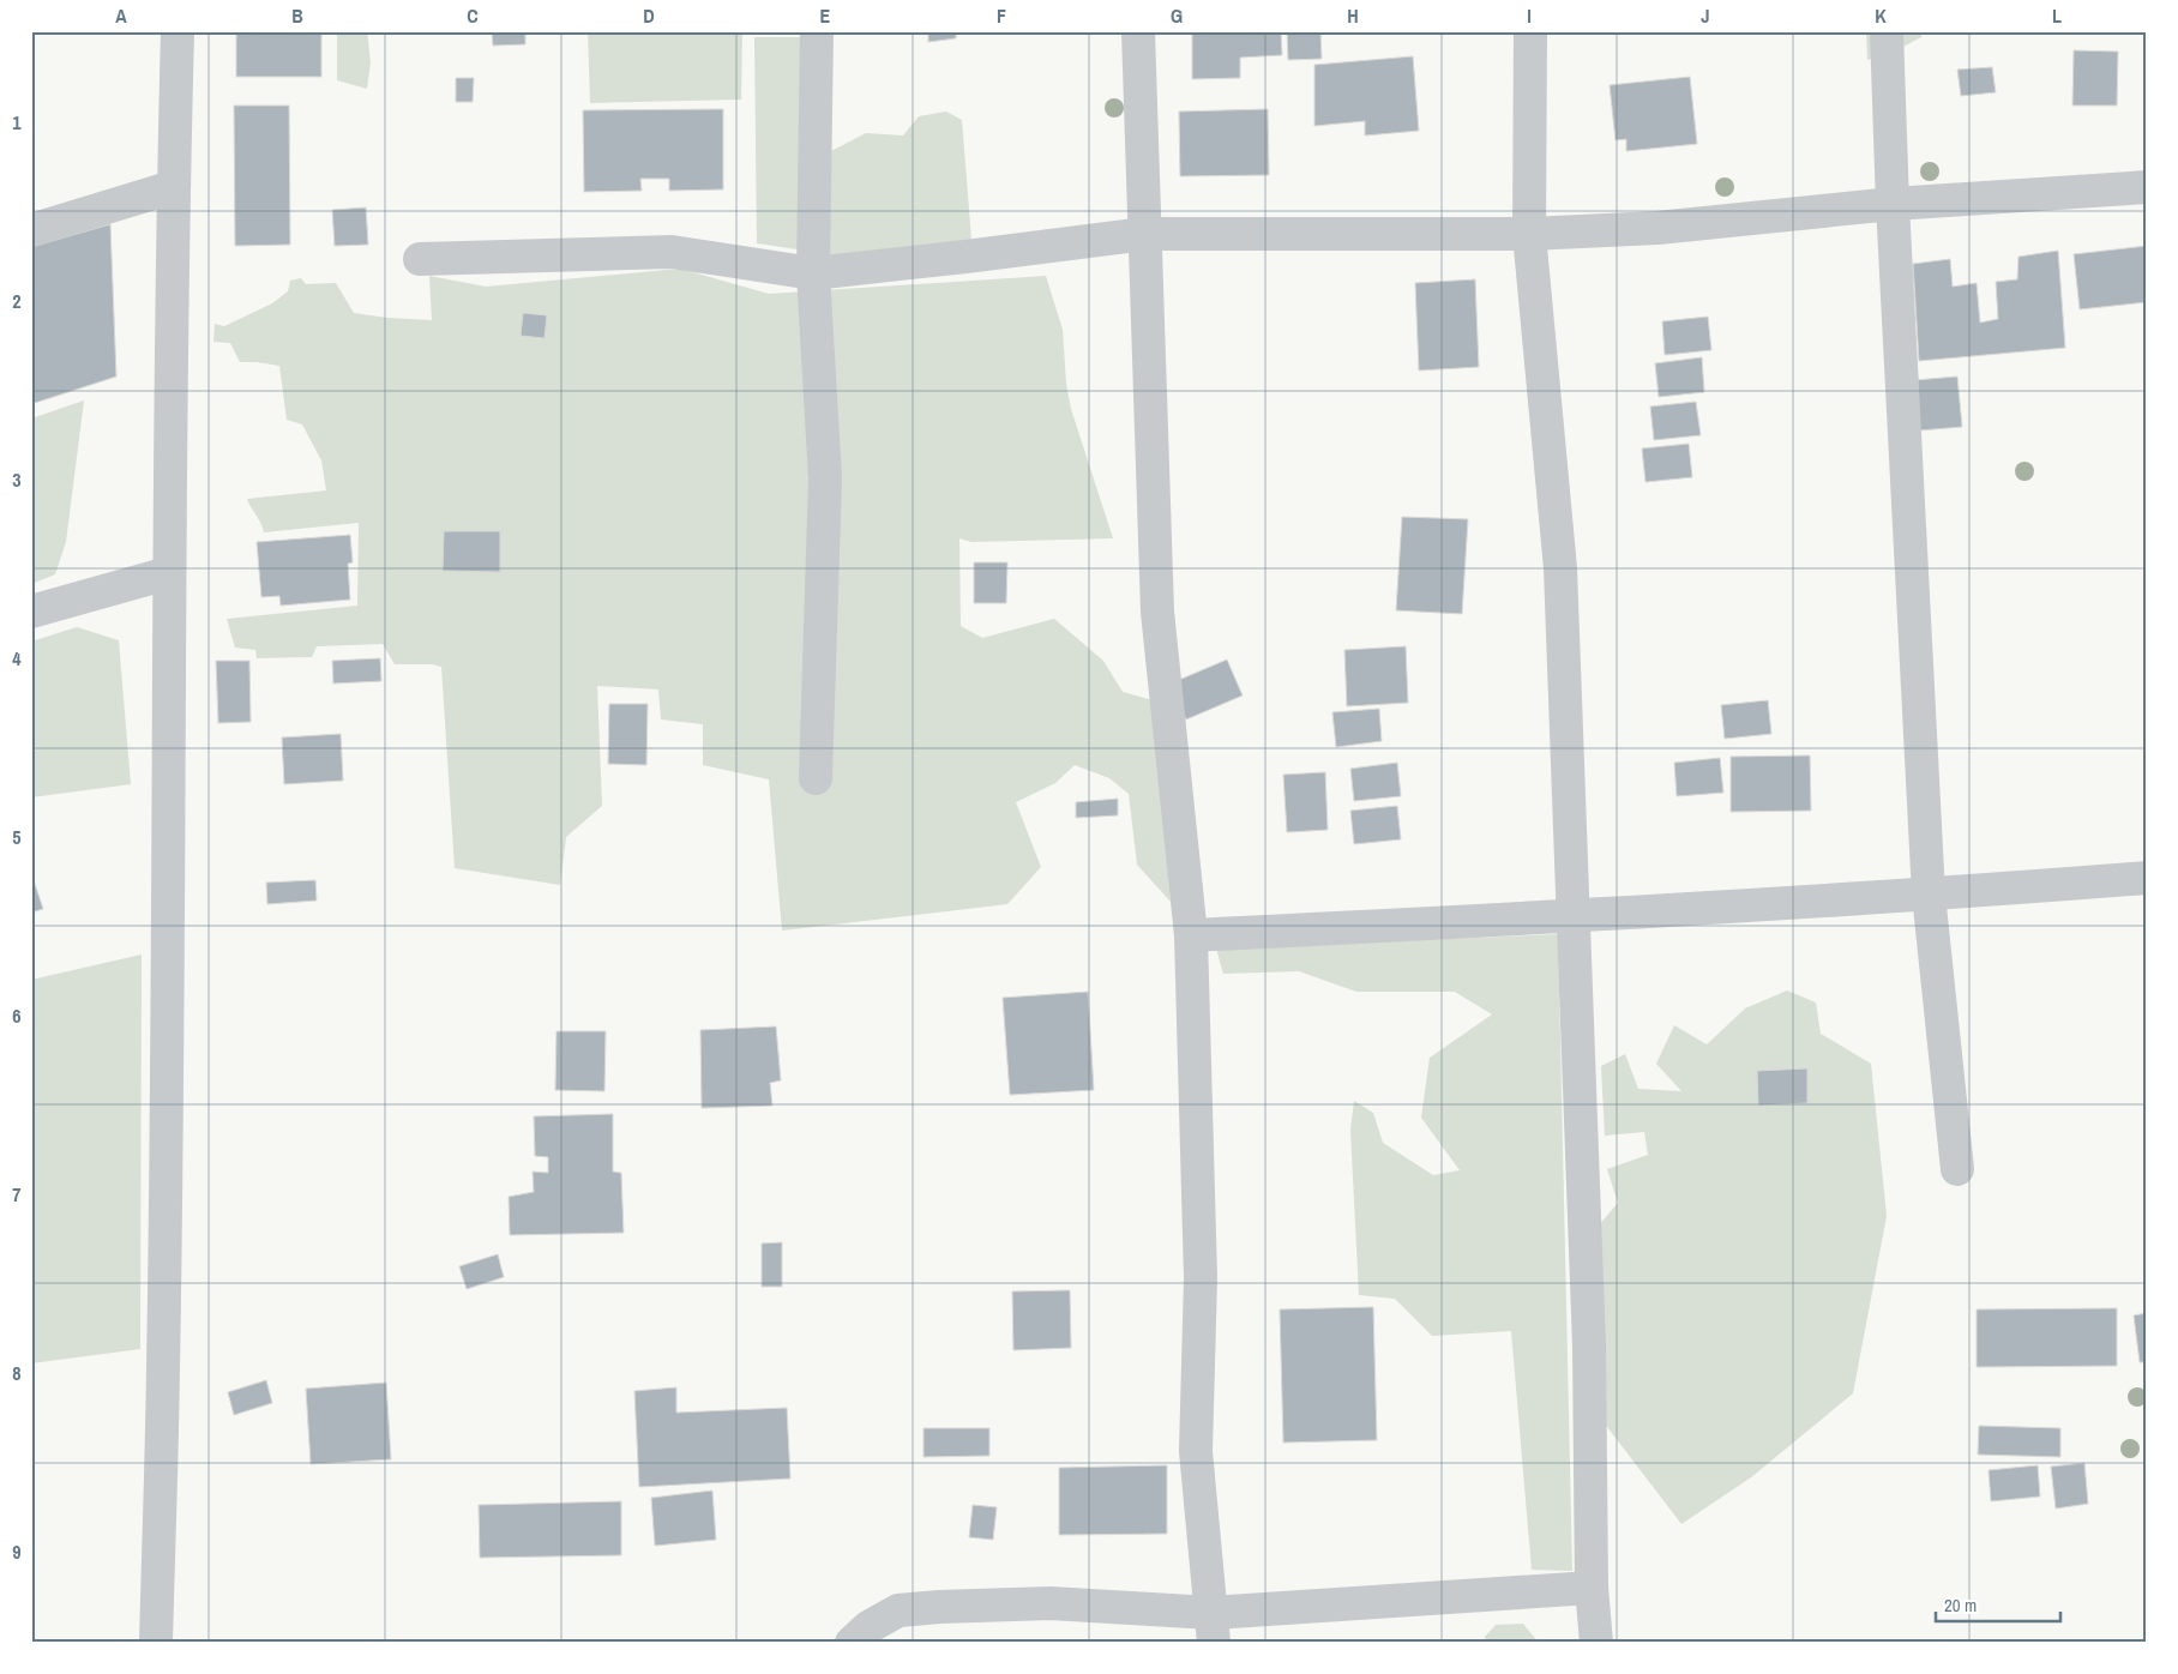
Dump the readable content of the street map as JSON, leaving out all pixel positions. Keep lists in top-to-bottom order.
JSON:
{
  "scale_bar": "20 m",
  "grid": {
    "columns": [
      "A",
      "B",
      "C",
      "D",
      "E",
      "F",
      "G",
      "H",
      "I",
      "J",
      "K",
      "L"
    ],
    "rows": [
      "1",
      "2",
      "3",
      "4",
      "5",
      "6",
      "7",
      "8",
      "9"
    ]
  }
}
